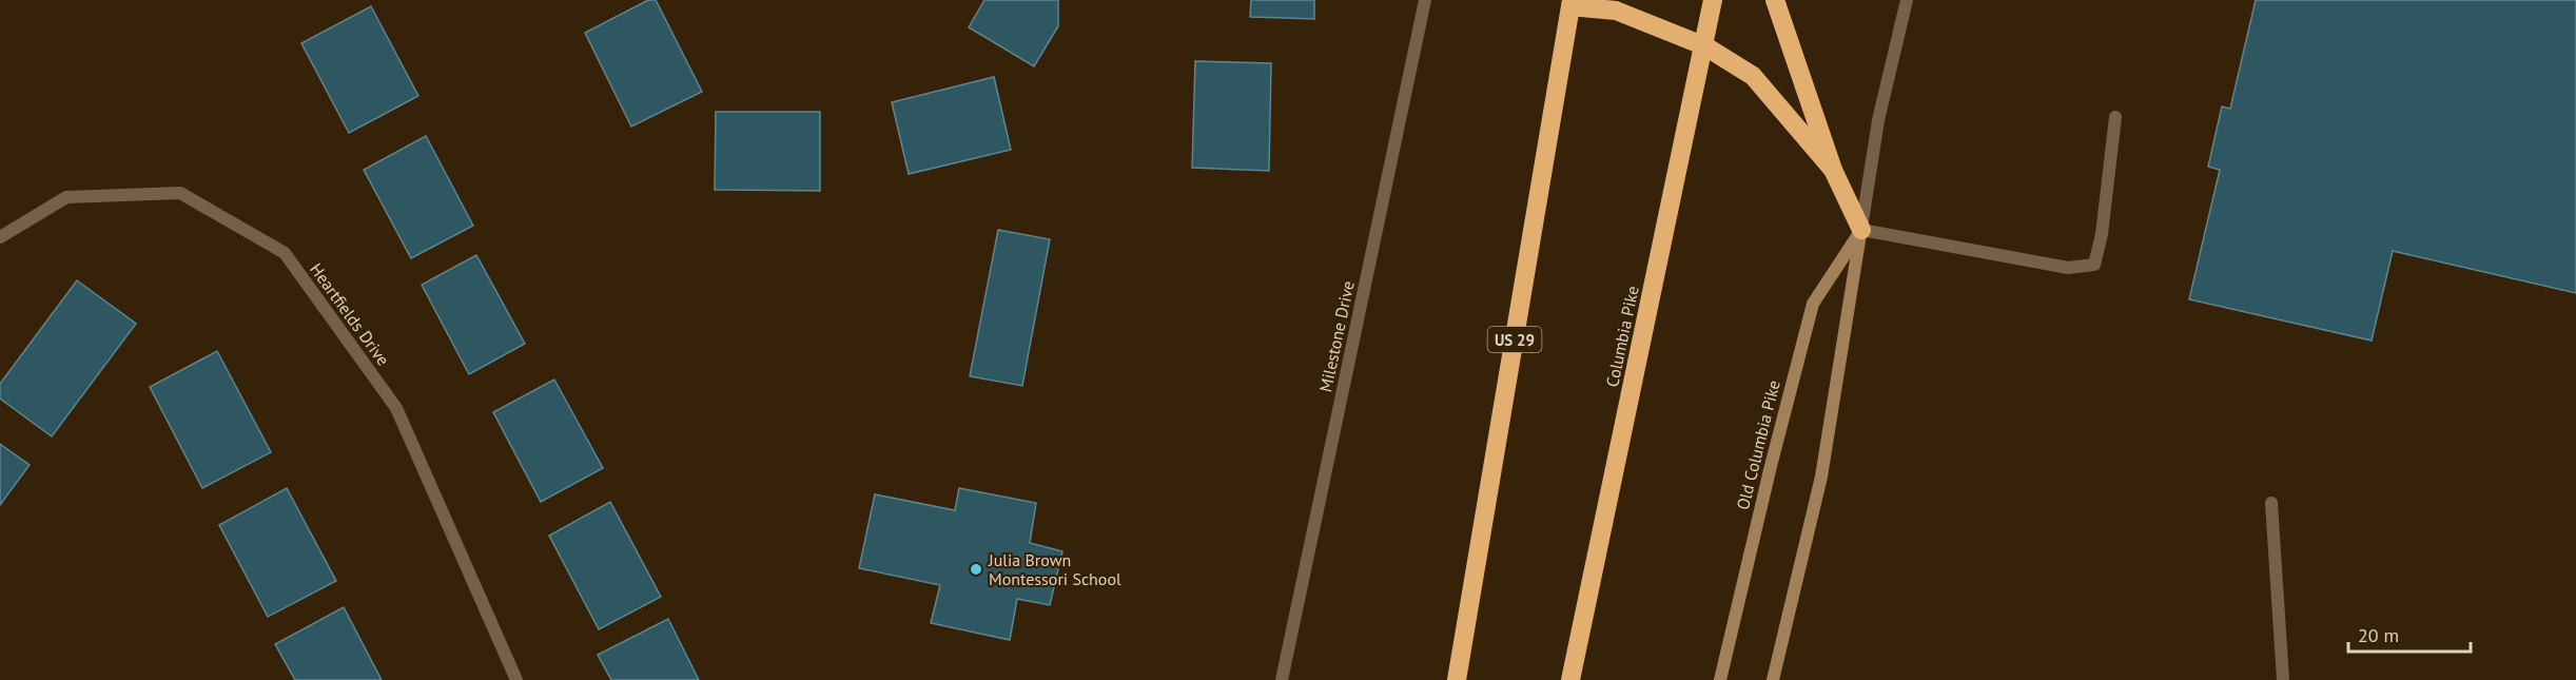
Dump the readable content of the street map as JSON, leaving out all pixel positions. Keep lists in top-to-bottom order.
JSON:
{
  "streets": {
    "highway": ["Columbia Pike", "US 29"],
    "street": ["Heartfields Drive", "Milestone Drive", "Old Columbia Pike"]
  },
  "places": ["Julia Brown Montessori School"],
  "scale_bar": "20 m"
}
